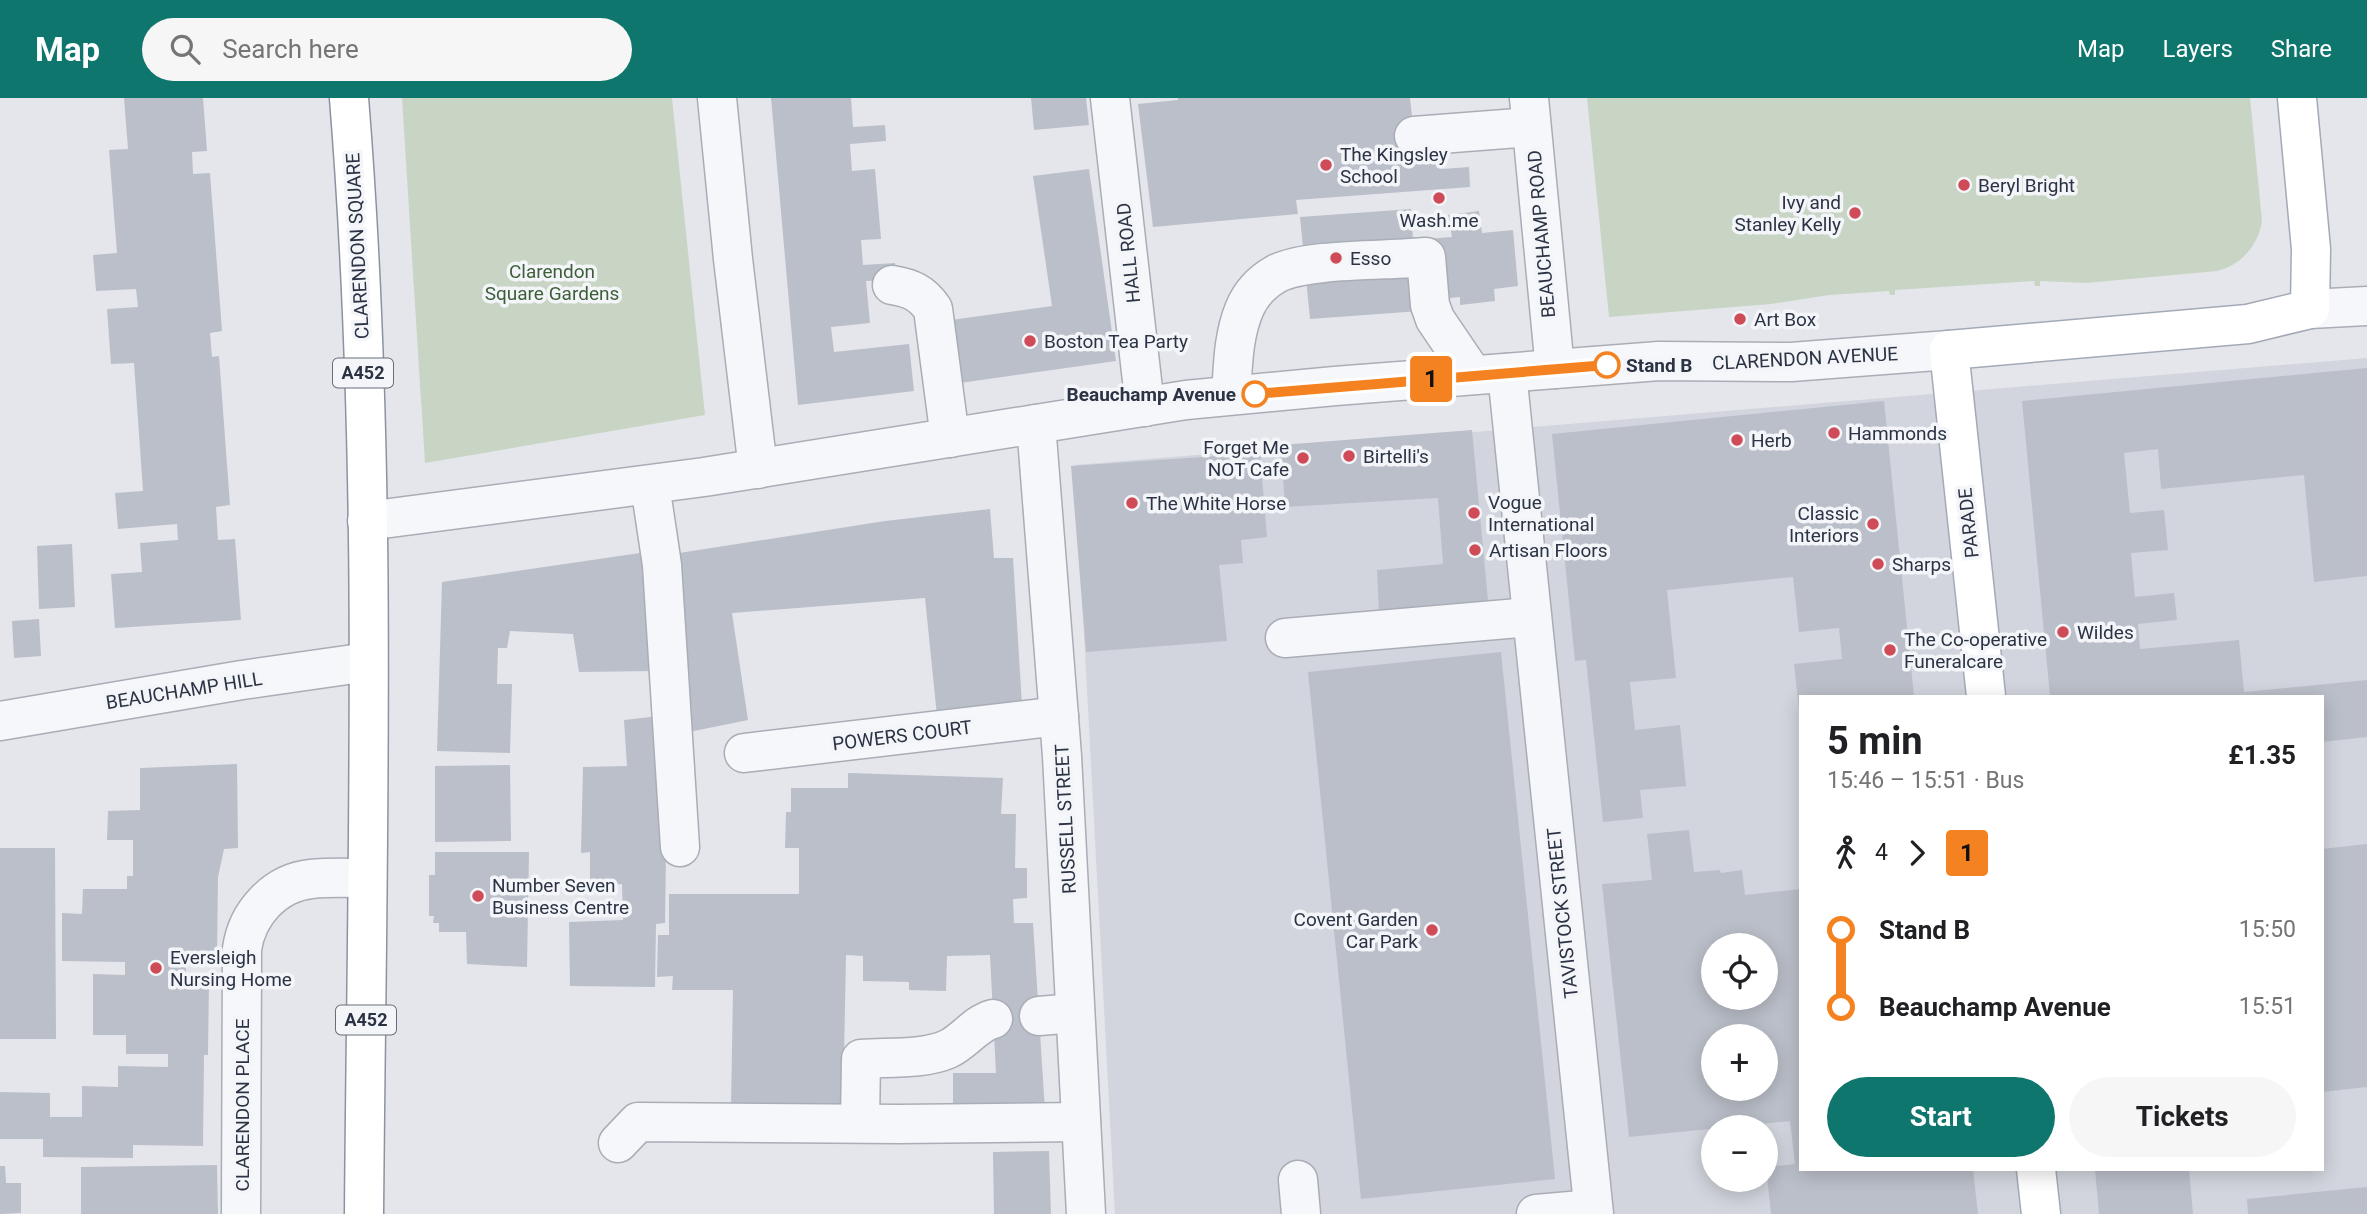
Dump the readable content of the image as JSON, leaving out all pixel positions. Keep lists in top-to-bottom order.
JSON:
{
  "streets": {
    "main road": [
      "CLARENDON SQUARE",
      "CLARENDON AVENUE",
      "A452",
      "PARADE"
    ],
    "street": [
      "BEAUCHAMP ROAD",
      "HALL ROAD",
      "BEAUCHAMP HILL",
      "POWERS COURT",
      "RUSSELL STREET",
      "TAVISTOCK STREET",
      "CLARENDON PLACE"
    ]
  },
  "crossings": [
    ["BEAUCHAMP ROAD", "CLARENDON AVENUE"],
    ["CLARENDON SQUARE", "A452"],
    ["CLARENDON SQUARE", "BEAUCHAMP HILL"],
    ["HALL ROAD", "CLARENDON AVENUE"],
    ["CLARENDON AVENUE", "PARADE"],
    ["CLARENDON AVENUE", "RUSSELL STREET"],
    ["CLARENDON AVENUE", "TAVISTOCK STREET"],
    ["A452", "BEAUCHAMP HILL"],
    ["A452", "CLARENDON PLACE"],
    ["POWERS COURT", "RUSSELL STREET"]
  ],
  "parks": ["Clarendon Square Gardens"],
  "places": [
    "The Kingsley School",
    "Beryl Bright",
    "Wash.me",
    "Ivy and Stanley Kelly",
    "Esso",
    "Art Box",
    "Boston Tea Party",
    "Stand B",
    "Beauchamp Avenue",
    "Hammonds",
    "Herb",
    "Birtelli's",
    "Forget Me NOT Cafe",
    "The White Horse",
    "Vogue International",
    "Classic Interiors",
    "Artisan Floors",
    "Sharps",
    "Wildes",
    "The Co-operative Funeralcare",
    "Number Seven Business Centre",
    "Covent Garden Car Park",
    "Eversleigh Nursing Home"
  ],
  "lines": ["bus line 1"],
  "page": {
    "header": "Map",
    "search": "Search here",
    "nav": ["Map", "Layers", "Share"],
    "on_map": "1",
    "heading": ["5 min", "15:46 – 15:51 · Bus", "£1.35"],
    "legs": ["4", "1"],
    "list": [
      {
        "name": "Stand B",
        "value": "15:50"
      },
      {
        "name": "Beauchamp Avenue",
        "value": "15:51"
      }
    ],
    "map_buttons": ["+", "−"],
    "buttons": ["Start", "Tickets"]
  }
}
